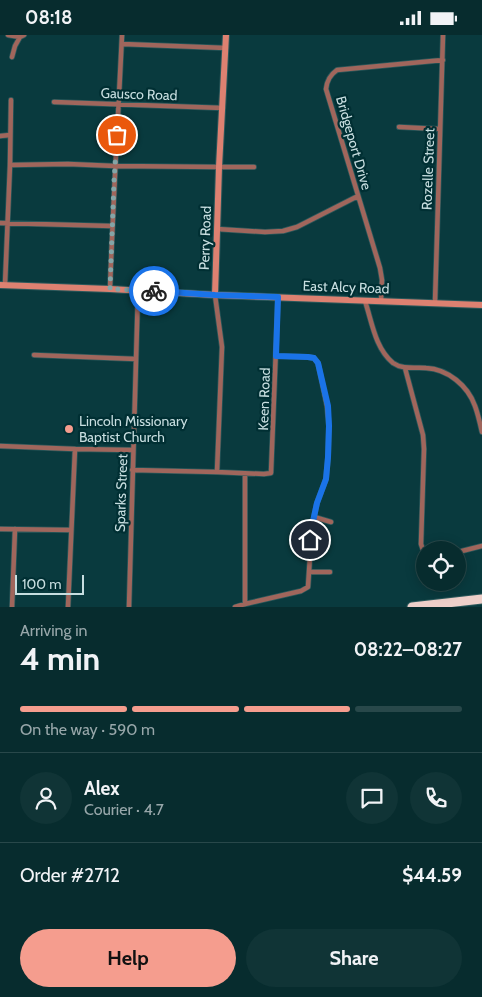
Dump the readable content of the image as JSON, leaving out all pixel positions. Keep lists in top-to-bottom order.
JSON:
{
  "streets": {
    "street": [
      "Gausco Road",
      "Bridgeport Drive",
      "Rozelle Street",
      "Perry Road",
      "East Alcy Road",
      "Keen Road",
      "Sparks Street"
    ]
  },
  "crossings": [
    ["Gausco Road", "Perry Road"],
    ["Bridgeport Drive", "Rozelle Street"],
    ["Bridgeport Drive", "East Alcy Road"],
    ["Rozelle Street", "East Alcy Road"],
    ["Perry Road", "East Alcy Road"],
    ["East Alcy Road", "Keen Road"],
    ["East Alcy Road", "Sparks Street"]
  ],
  "places": ["Lincoln Missionary Baptist Church"],
  "scale_bar": "100 m",
  "page": {
    "status": "08:18",
    "scale": "100 m",
    "heading": ["4 min", "Arriving in", "08:22–08:27"],
    "panel": [
      "Alex",
      "Courier · 4.7",
      "Order #2712",
      "$44.59"
    ],
    "bar": "On the way · 590 m",
    "buttons": ["Help", "Share"]
  }
}
